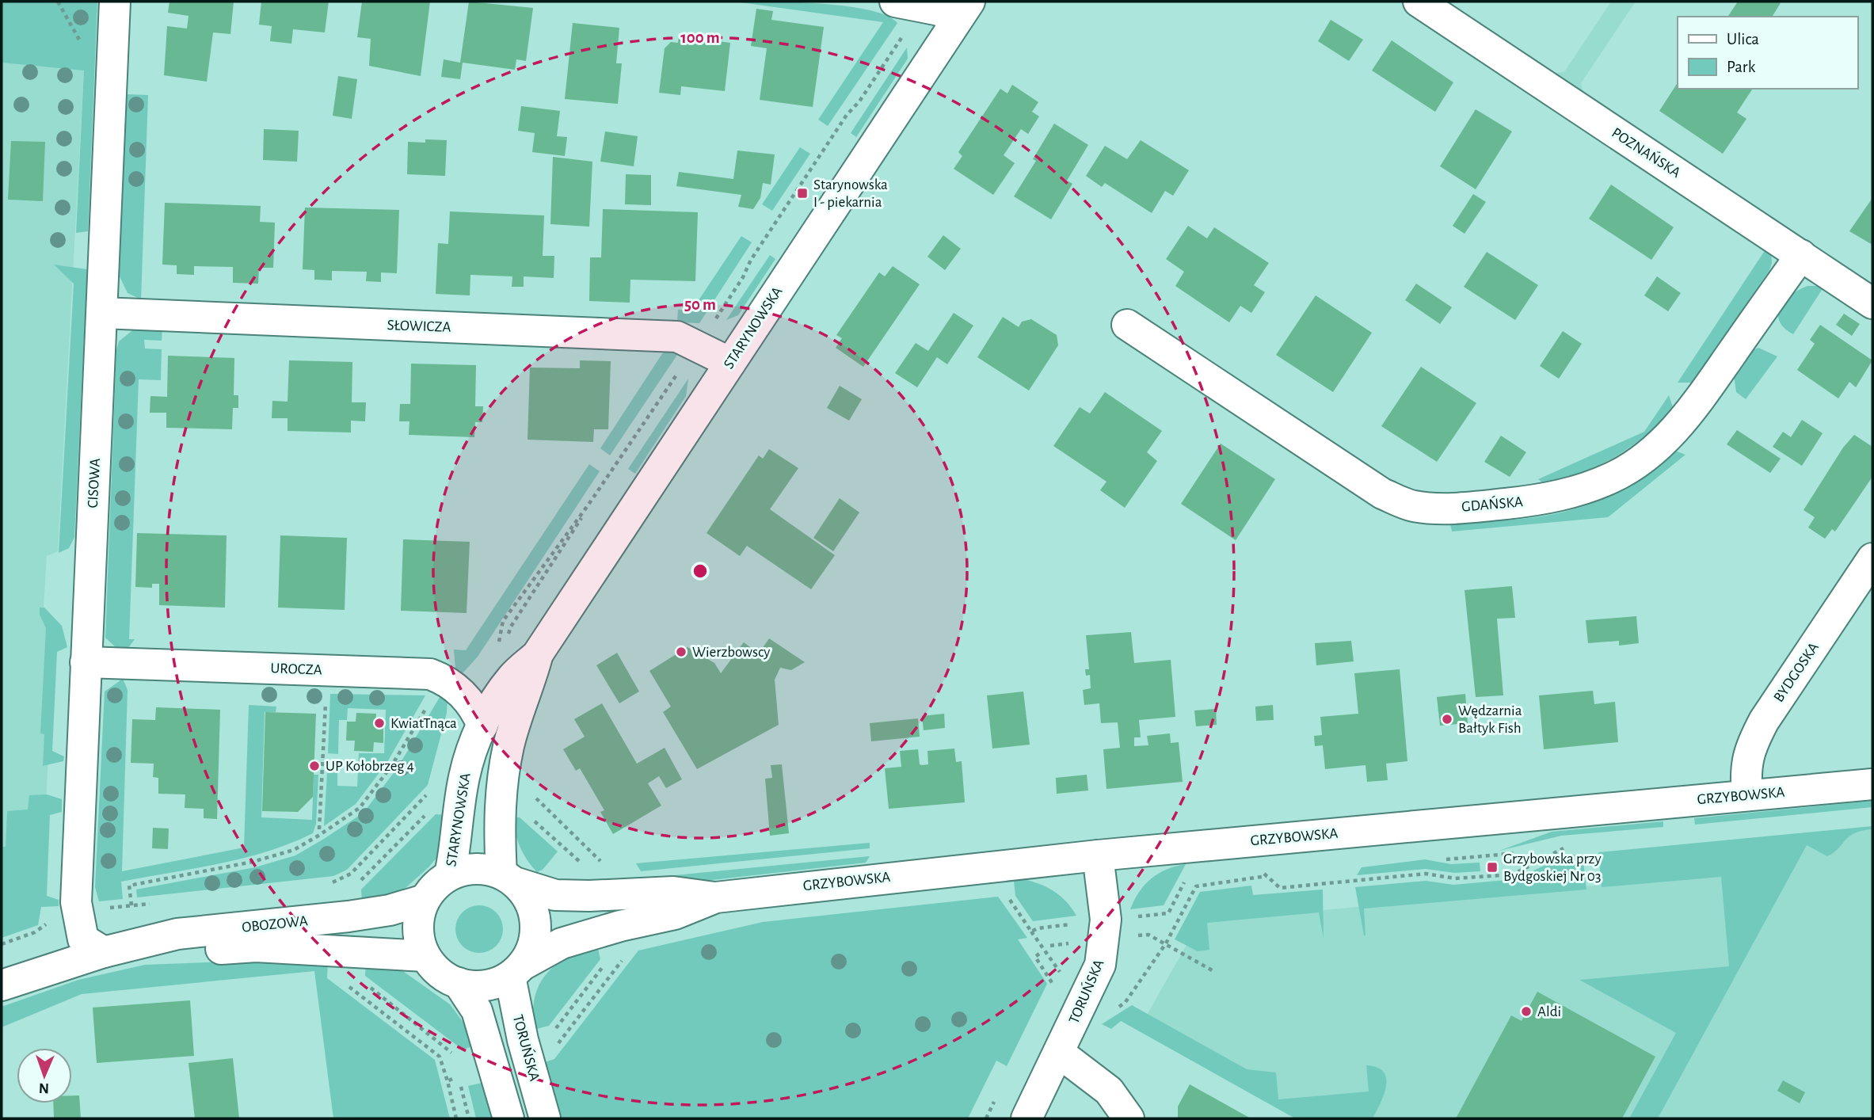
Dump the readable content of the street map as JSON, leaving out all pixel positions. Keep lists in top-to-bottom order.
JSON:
{
  "streets": {
    "street": [
      "POZNAŃSKA",
      "SŁOWICZA",
      "STARYNOWSKA",
      "CISOWA",
      "GDAŃSKA",
      "UROCZA",
      "BYDGOSKA",
      "GRZYBOWSKA",
      "OBOZOWA",
      "TORUŃSKA"
    ]
  },
  "crossings": [
    ["POZNAŃSKA", "GDAŃSKA"],
    ["SŁOWICZA", "STARYNOWSKA"],
    ["SŁOWICZA", "CISOWA"],
    ["STARYNOWSKA", "UROCZA"],
    ["STARYNOWSKA", "GRZYBOWSKA"],
    ["STARYNOWSKA", "OBOZOWA"],
    ["STARYNOWSKA", "TORUŃSKA"],
    ["CISOWA", "UROCZA"],
    ["CISOWA", "OBOZOWA"],
    ["BYDGOSKA", "GRZYBOWSKA"],
    ["GRZYBOWSKA", "OBOZOWA"],
    ["GRZYBOWSKA", "TORUŃSKA"],
    ["OBOZOWA", "TORUŃSKA"]
  ],
  "places": {
    "transit": ["Starynowska I - piekarnia", "Grzybowska przy Bydgoskiej Nr 03"],
    "other": [
      "Wierzbowscy",
      "Wędzarnia Bałtyk Fish",
      "KwiatTnąca",
      "UP Kołobrzeg 4",
      "Aldi"
    ]
  },
  "legend": ["Ulica", "Park"],
  "north": "bottom",
  "rings": ["100 m", "50 m"]
}
